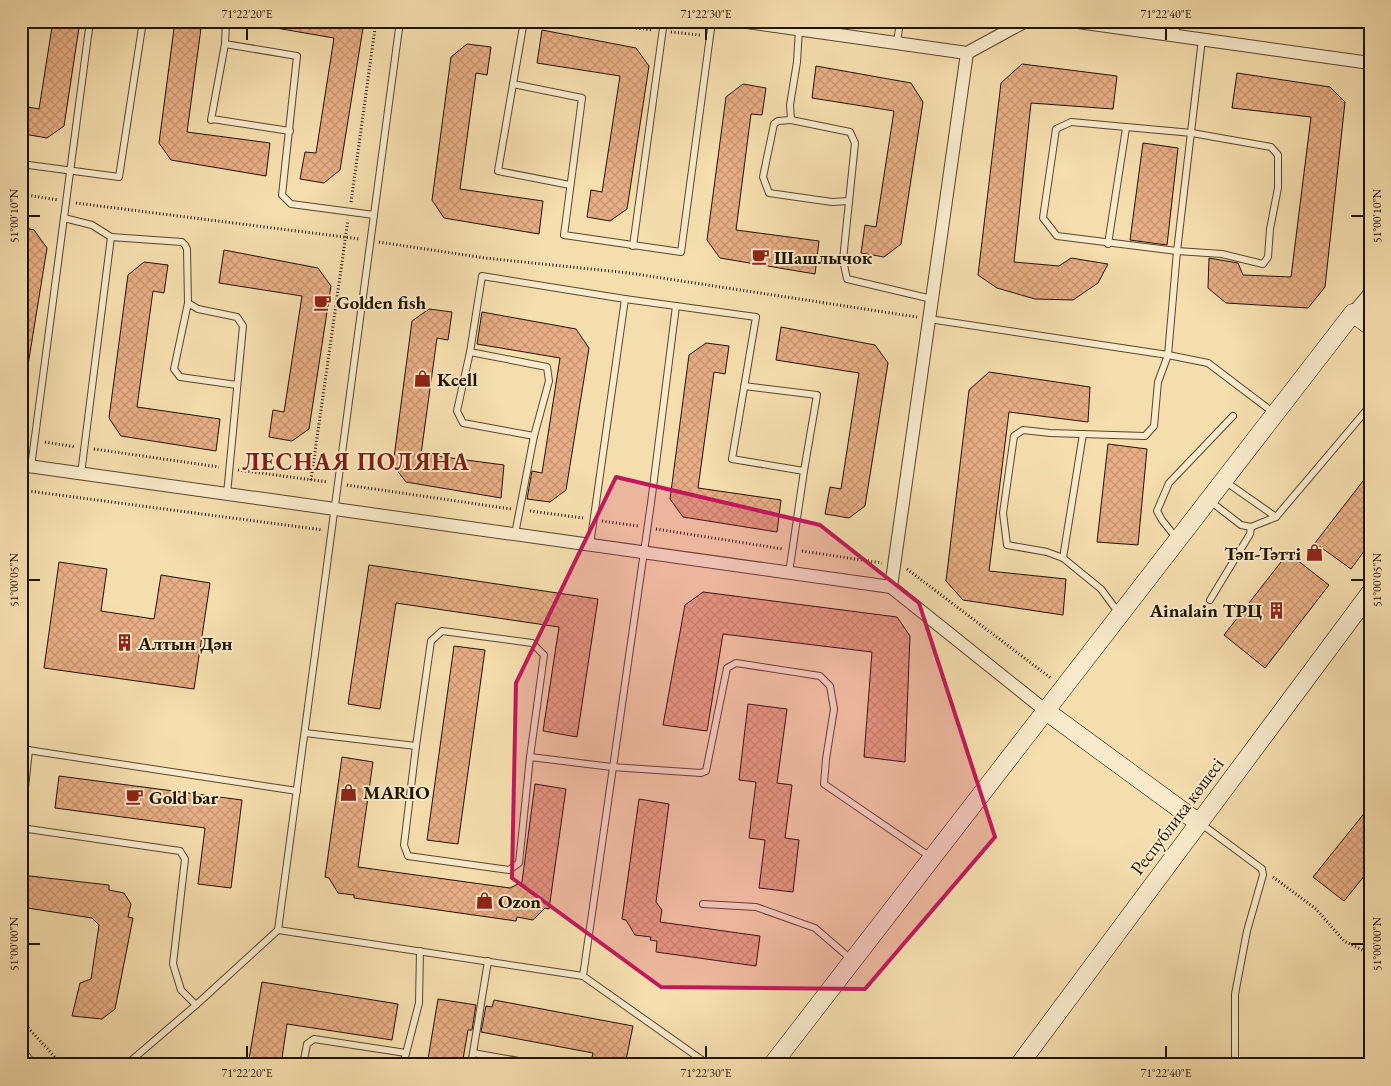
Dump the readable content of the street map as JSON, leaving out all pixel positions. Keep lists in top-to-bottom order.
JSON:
{
  "streets": {
    "street": ["Республика көшесі"]
  },
  "districts": ["ЛЕСНАЯ ПОЛЯНА"],
  "places": {
    "cafe": ["Шашлычок", "Golden fish", "Gold bar"],
    "shop": [
      "Kcell",
      "Тәп-Тәтті",
      "MARIO",
      "Ozon"
    ],
    "building": ["Ainalain ТРЦ", "Алтын Дән"]
  },
  "coordinates": [
    "71°22'20\"E",
    "71°22'30\"E",
    "71°22'40\"E",
    "51°00'10\"N",
    "51°00'05\"N",
    "51°00'00\"N"
  ]
}
